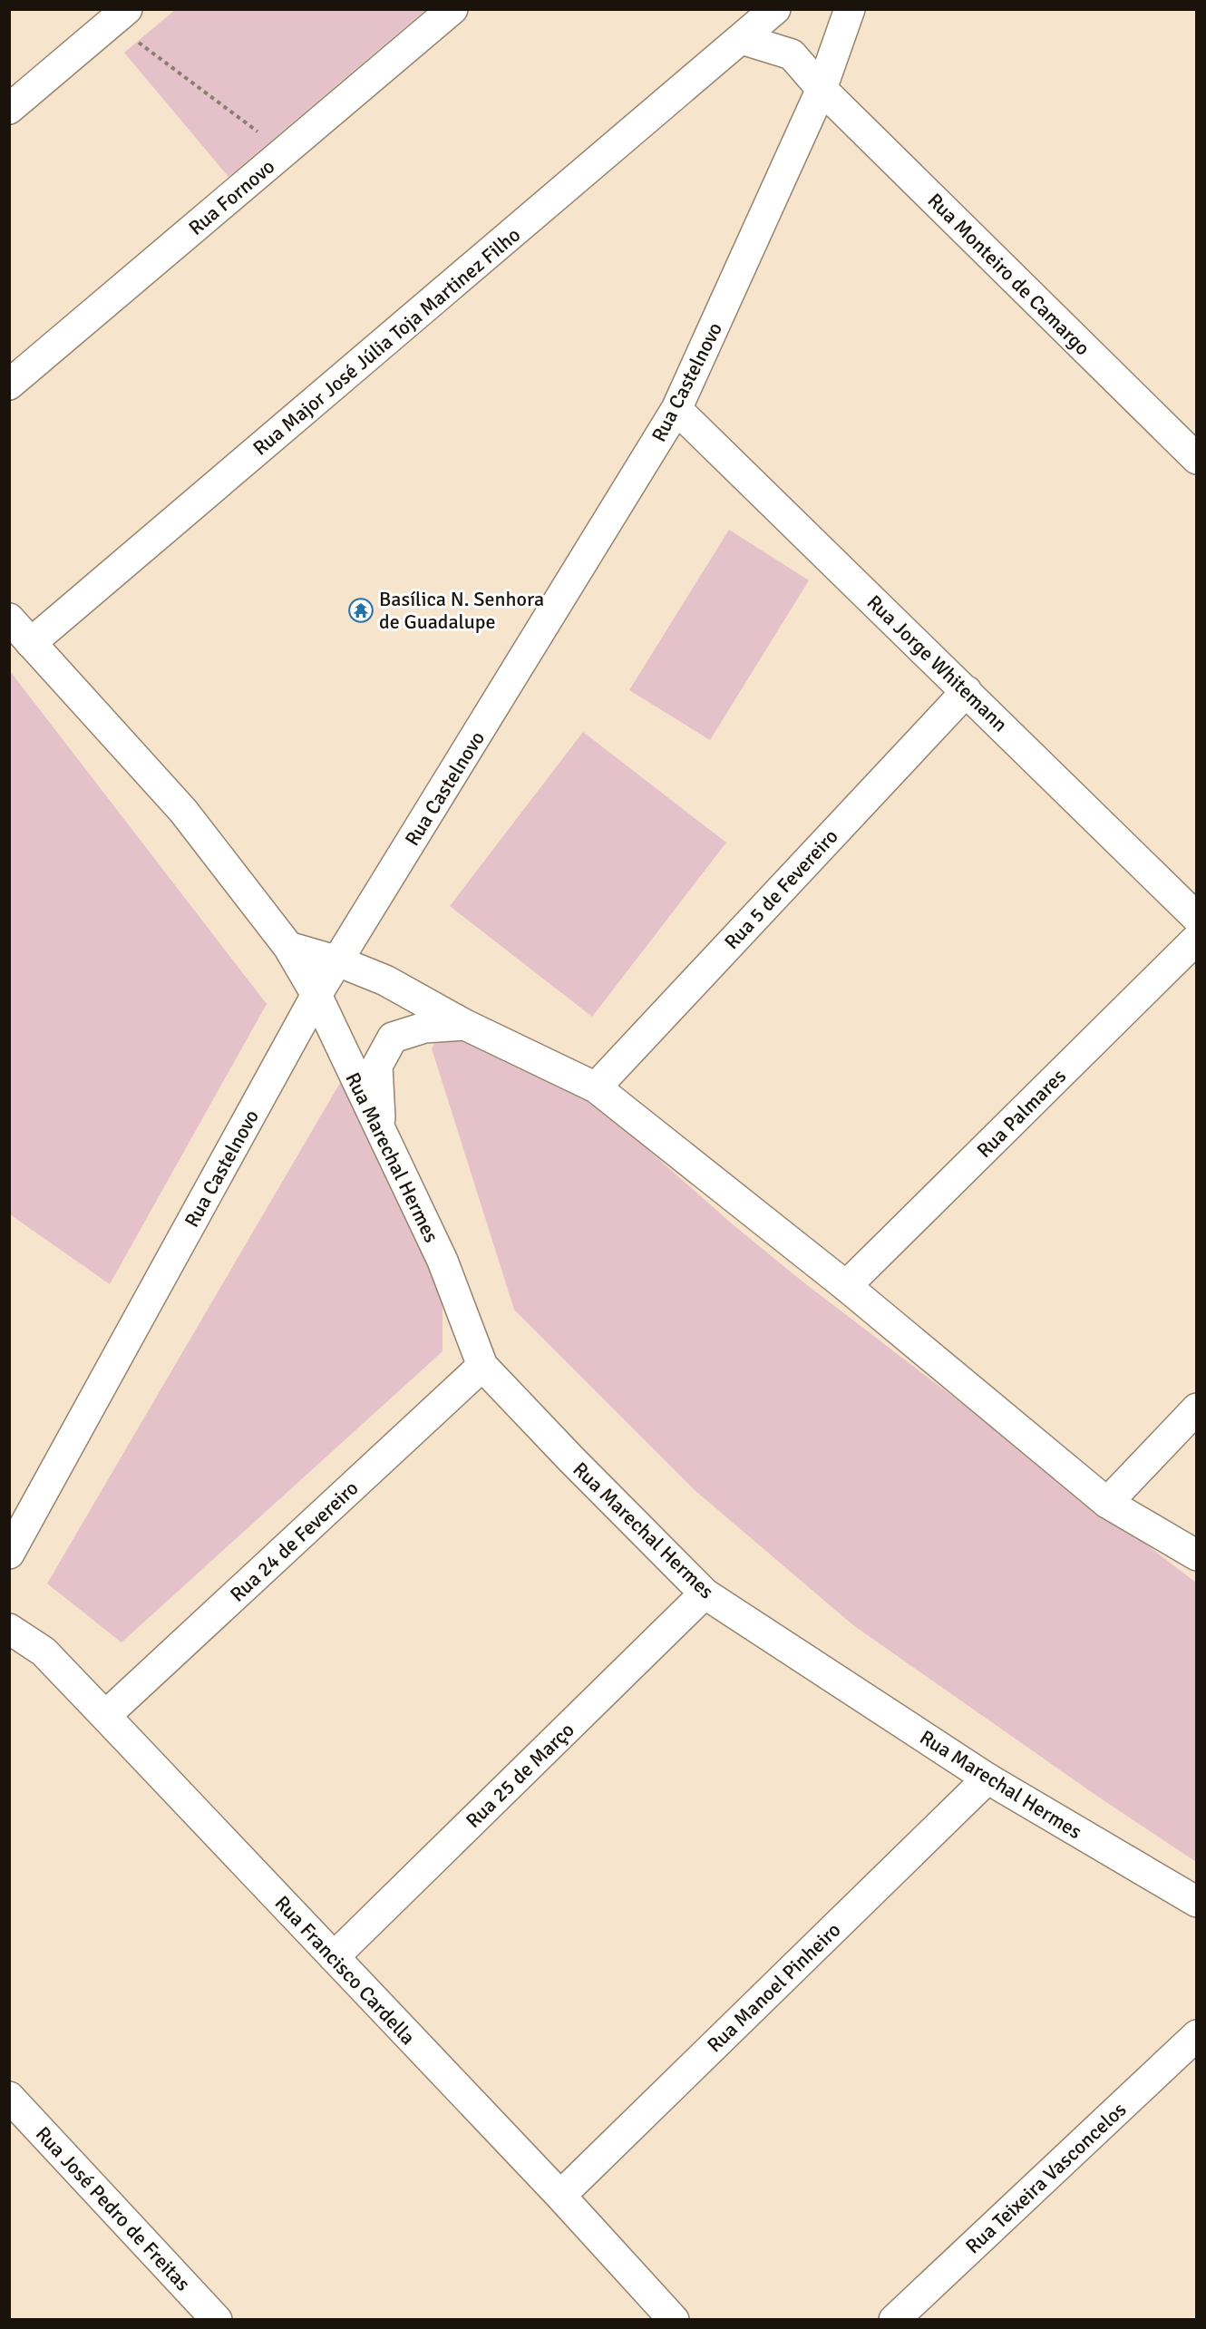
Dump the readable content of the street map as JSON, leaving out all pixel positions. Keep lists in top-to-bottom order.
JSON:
{
  "streets": {
    "street": [
      "Rua Fornovo",
      "Rua Monteiro de Camargo",
      "Rua Major José Júlia Toja Martinez Filho",
      "Rua Castelnovo",
      "Rua Jorge Whitemann",
      "Rua 5 de Fevereiro",
      "Rua Palmares",
      "Rua Marechal Hermes",
      "Rua 24 de Fevereiro",
      "Rua 25 de Março",
      "Rua Francisco Cardella",
      "Rua Manoel Pinheiro",
      "Rua Teixeira Vasconcelos",
      "Rua José Pedro de Freitas"
    ]
  },
  "crossings": [
    ["Rua Monteiro de Camargo", "Rua Castelnovo"],
    ["Rua Major José Júlia Toja Martinez Filho", "Rua Marechal Hermes"],
    ["Rua Castelnovo", "Rua Jorge Whitemann"],
    ["Rua Castelnovo", "Rua Marechal Hermes"],
    ["Rua Jorge Whitemann", "Rua 5 de Fevereiro"],
    ["Rua Marechal Hermes", "Rua 24 de Fevereiro"],
    ["Rua Marechal Hermes", "Rua 25 de Março"],
    ["Rua Marechal Hermes", "Rua Manoel Pinheiro"],
    ["Rua 24 de Fevereiro", "Rua Francisco Cardella"],
    ["Rua 25 de Março", "Rua Francisco Cardella"],
    ["Rua Francisco Cardella", "Rua Manoel Pinheiro"]
  ],
  "places": {
    "temple": ["Basílica N. Senhora de Guadalupe"]
  }
}
